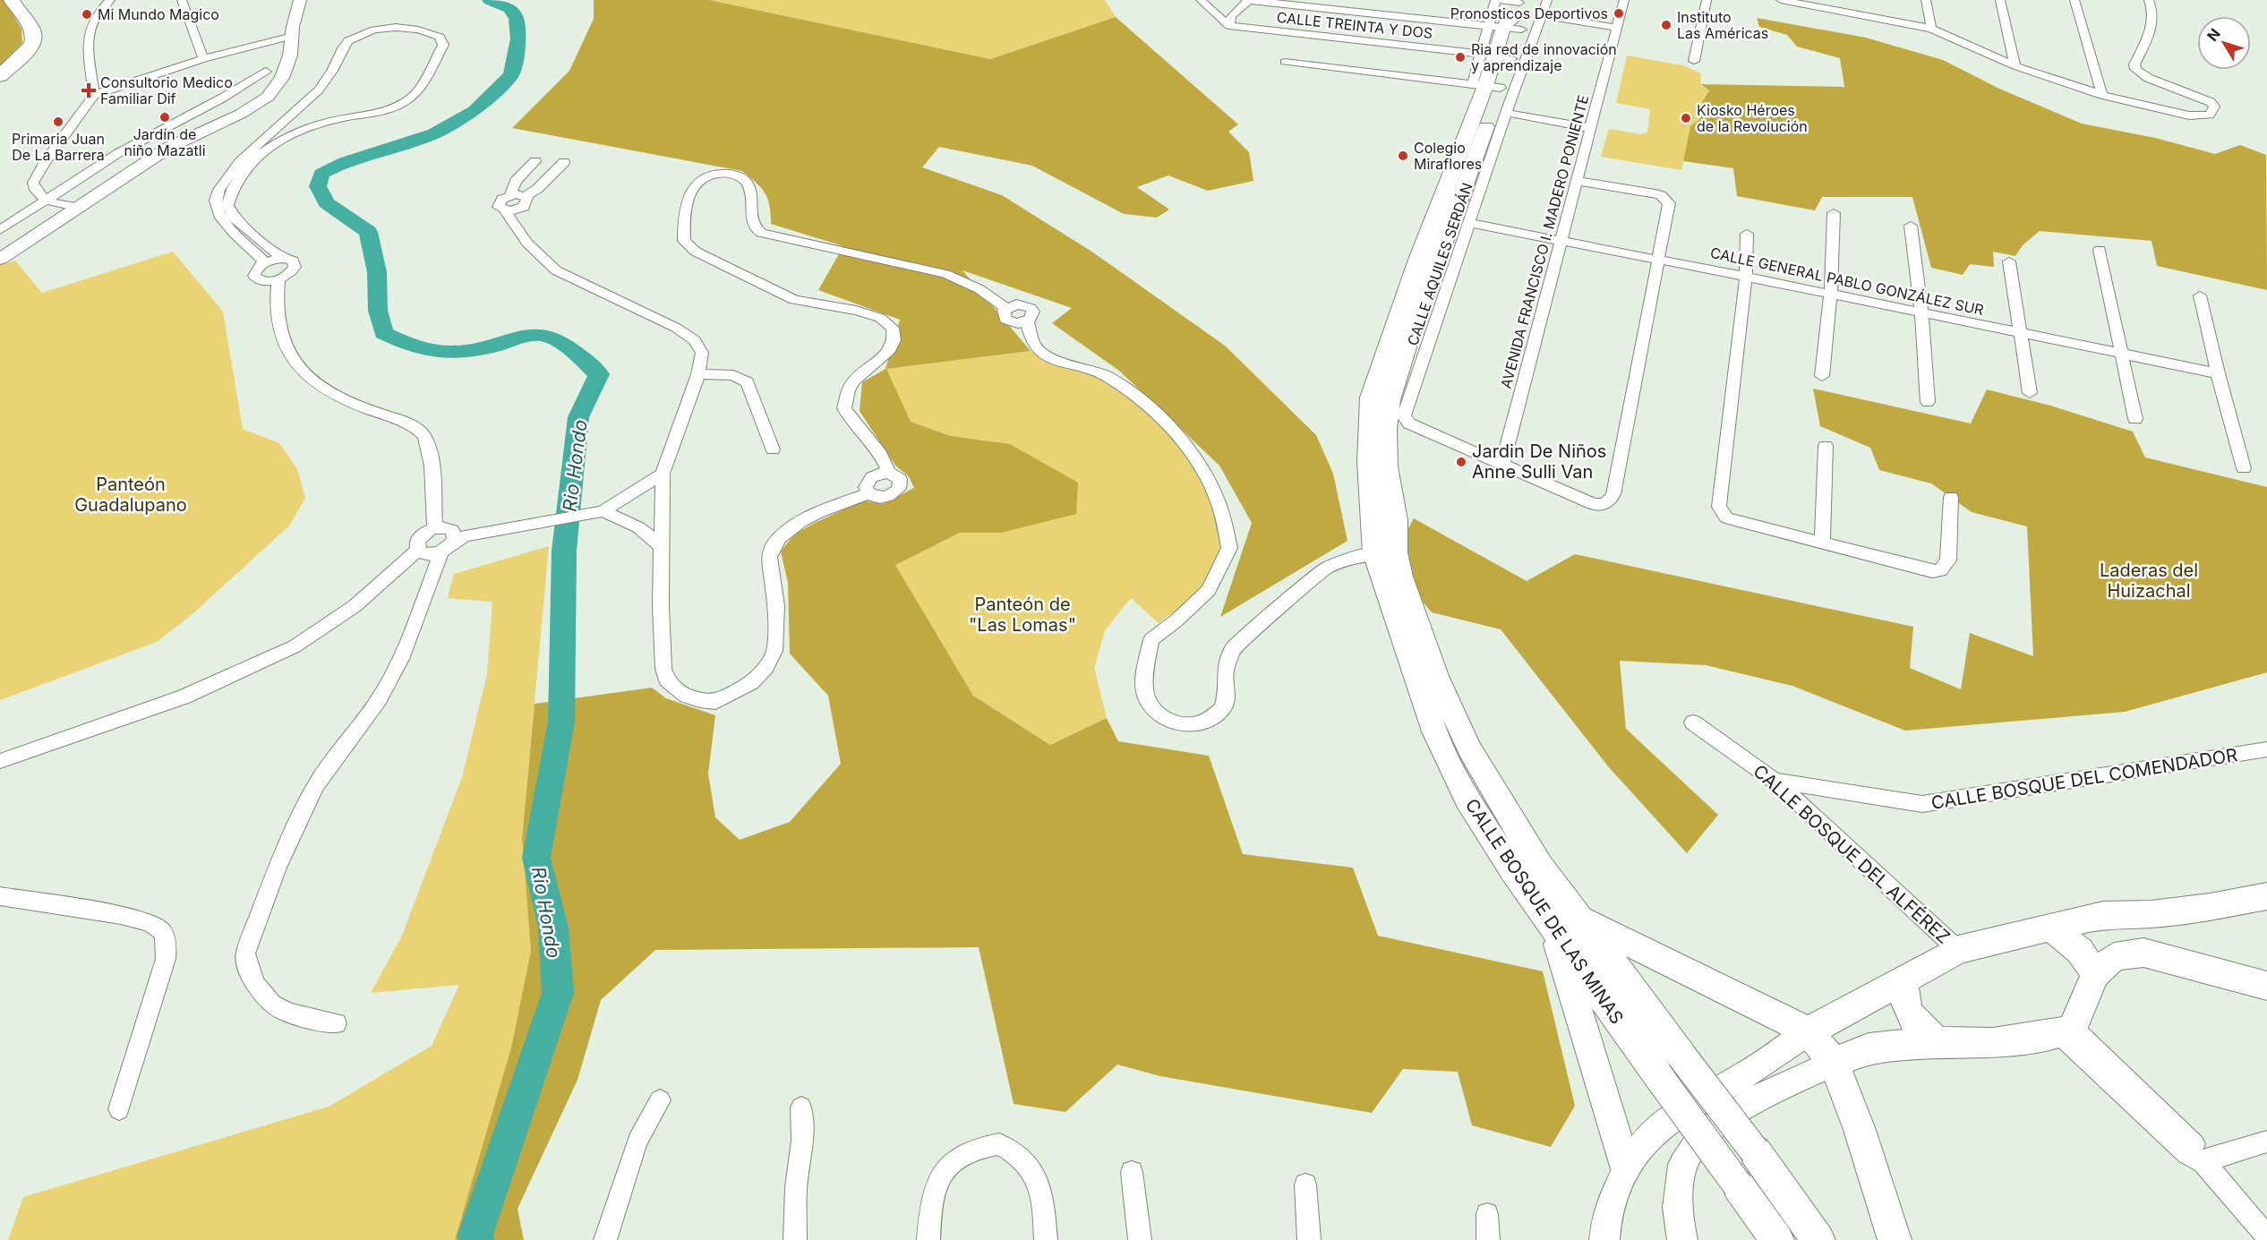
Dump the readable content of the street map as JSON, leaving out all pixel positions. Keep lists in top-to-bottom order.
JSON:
{
  "streets": {
    "main road": ["CALLE BOSQUE DE LAS MINAS"],
    "street": [
      "CALLE TREINTA Y DOS",
      "AVENIDA FRANCISCO I. MADERO PONIENTE",
      "CALLE AQUILES SERDÁN",
      "CALLE GENERAL PABLO GONZÁLEZ SUR",
      "CALLE BOSQUE DEL COMENDADOR",
      "CALLE BOSQUE DEL ALFÉREZ"
    ]
  },
  "crossings": [
    ["CALLE TREINTA Y DOS", "CALLE BOSQUE DE LAS MINAS"],
    ["AVENIDA FRANCISCO I. MADERO PONIENTE", "CALLE AQUILES SERDÁN"],
    ["AVENIDA FRANCISCO I. MADERO PONIENTE", "CALLE GENERAL PABLO GONZÁLEZ SUR"],
    ["CALLE AQUILES SERDÁN", "CALLE GENERAL PABLO GONZÁLEZ SUR"],
    ["CALLE BOSQUE DEL COMENDADOR", "CALLE BOSQUE DEL ALFÉREZ"]
  ],
  "water": ["Rio Hondo"],
  "parks": ["Panteón Guadalupano", "Laderas del Huizachal", "Panteón de \"Las Lomas\""],
  "places": {
    "other": [
      "Pronosticos Deportivos",
      "Mi Mundo Magico",
      "Instituto Las Américas",
      "Ria red de innovación y aprendizaje",
      "Jardín de niño Mazatli",
      "Kiosko Héroes de la Revolución",
      "Primaria Juan De La Barrera",
      "Colegio Miraflores",
      "Jardin De Niños Anne Sulli Van"
    ],
    "health": ["Consultorio Medico Familiar Dif"]
  },
  "north": "top left"
}
